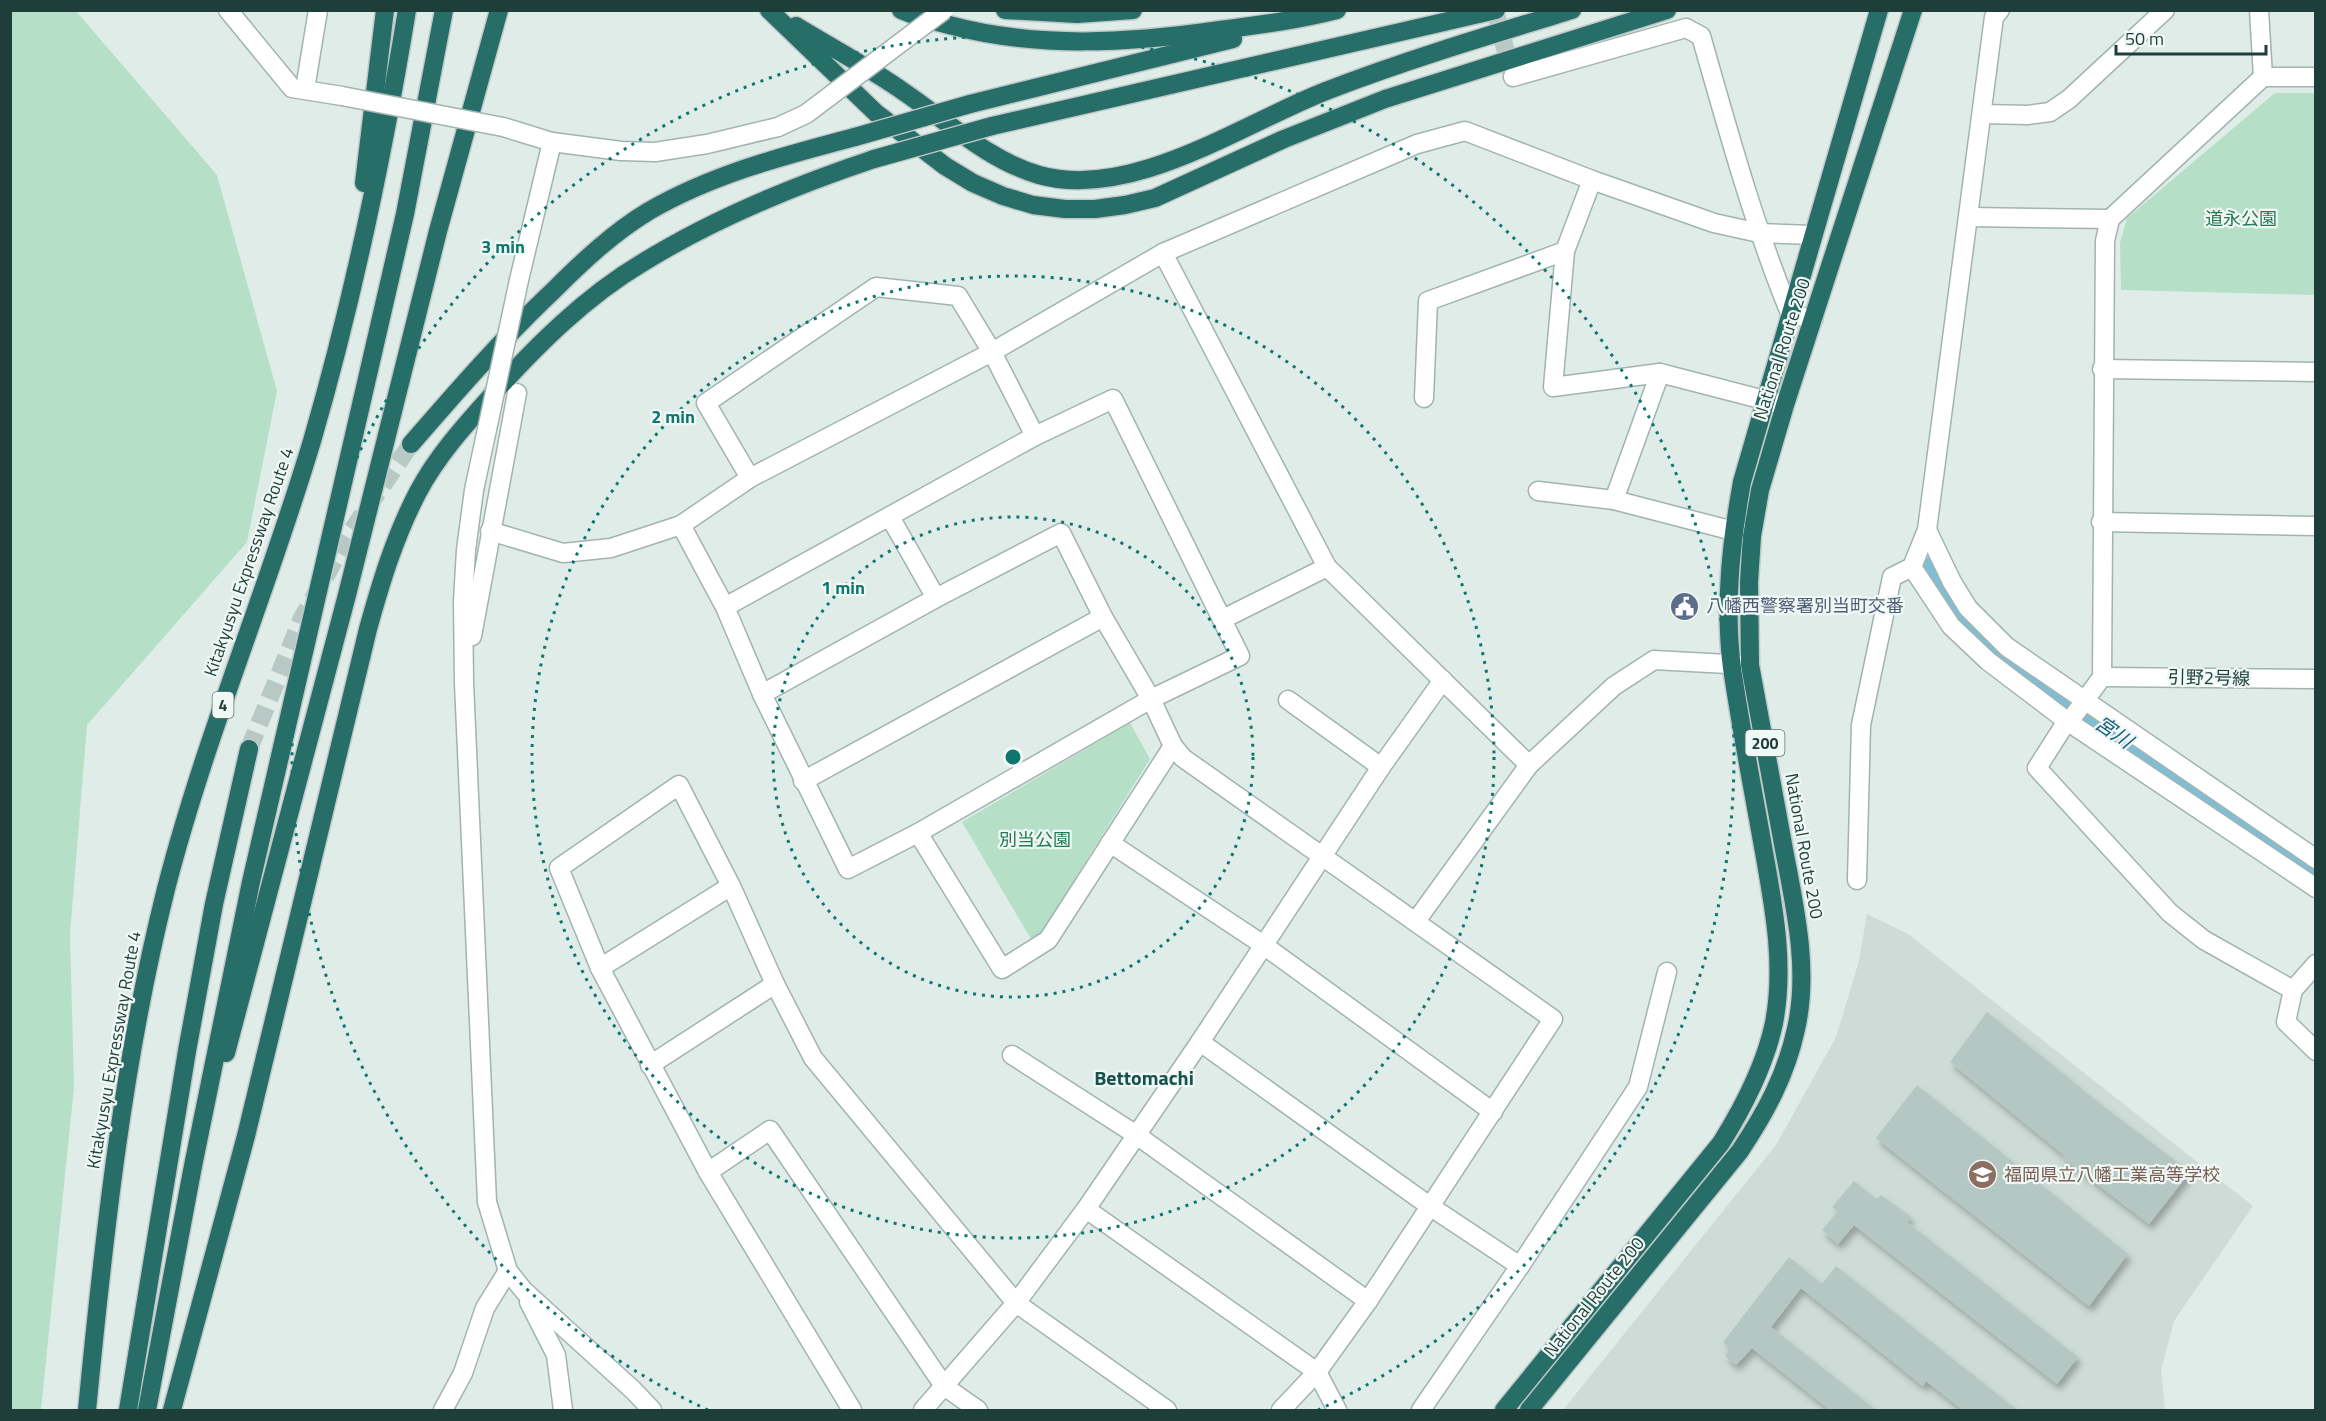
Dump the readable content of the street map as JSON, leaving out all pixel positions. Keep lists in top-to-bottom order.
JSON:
{
  "streets": {
    "highway": [
      "National Route 200",
      "Kitakyusyu Expressway Route 4",
      "4",
      "200"
    ],
    "street": ["引野2号線"]
  },
  "districts": ["Bettomachi"],
  "water": ["宮川"],
  "parks": ["道永公園", "別当公園"],
  "places": {
    "public building": ["八幡西警察署別当町交番"],
    "school or university": ["福岡県立八幡工業高等学校"]
  },
  "scale_bar": "50 m",
  "rings": ["3 min", "2 min", "1 min"]
}
